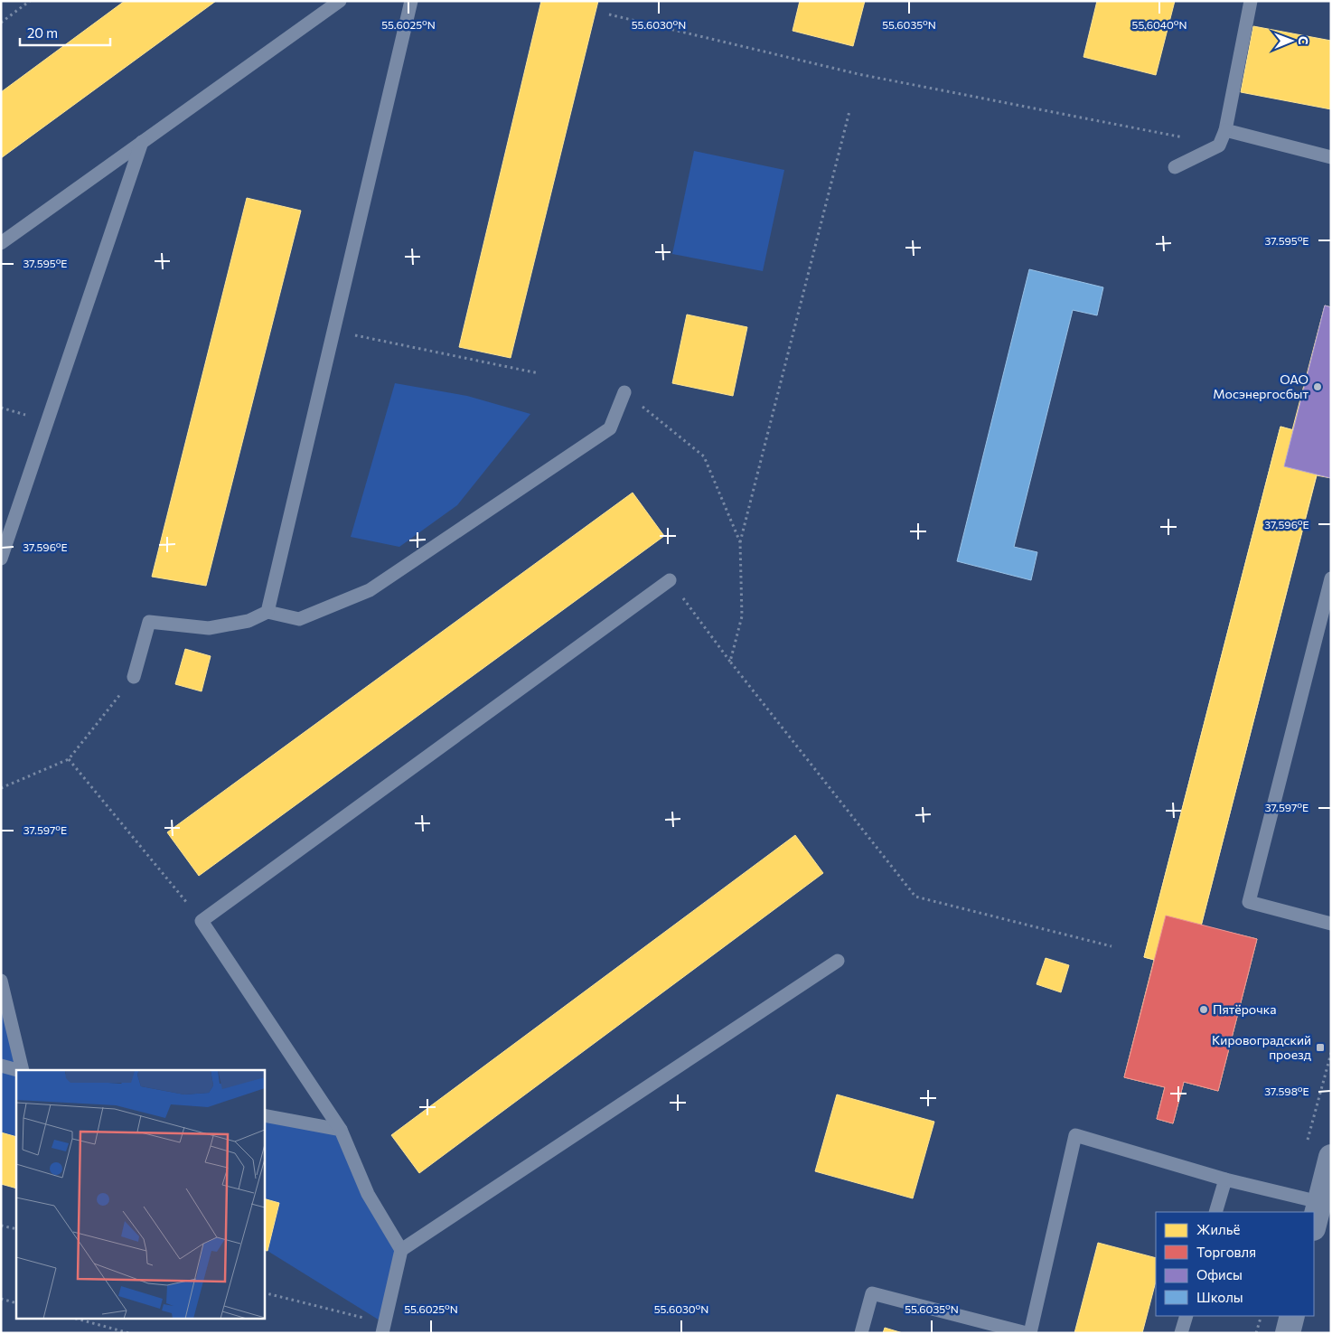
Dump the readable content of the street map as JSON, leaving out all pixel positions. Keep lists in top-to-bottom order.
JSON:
{
  "places": {
    "other": ["ОАО Мосэнергосбыт", "Пятёрочка"],
    "transit": ["Кировоградский проезд"]
  },
  "legend": [
    "Жильё",
    "Торговля",
    "Офисы",
    "Школы"
  ],
  "scale_bar": "20 m",
  "north": "right",
  "coordinates": [
    "55.6025°N",
    "55.6030°N",
    "55.6035°N",
    "55.6040°N",
    "37.595°E",
    "37.596°E",
    "37.597°E",
    "37.598°E"
  ]
}
